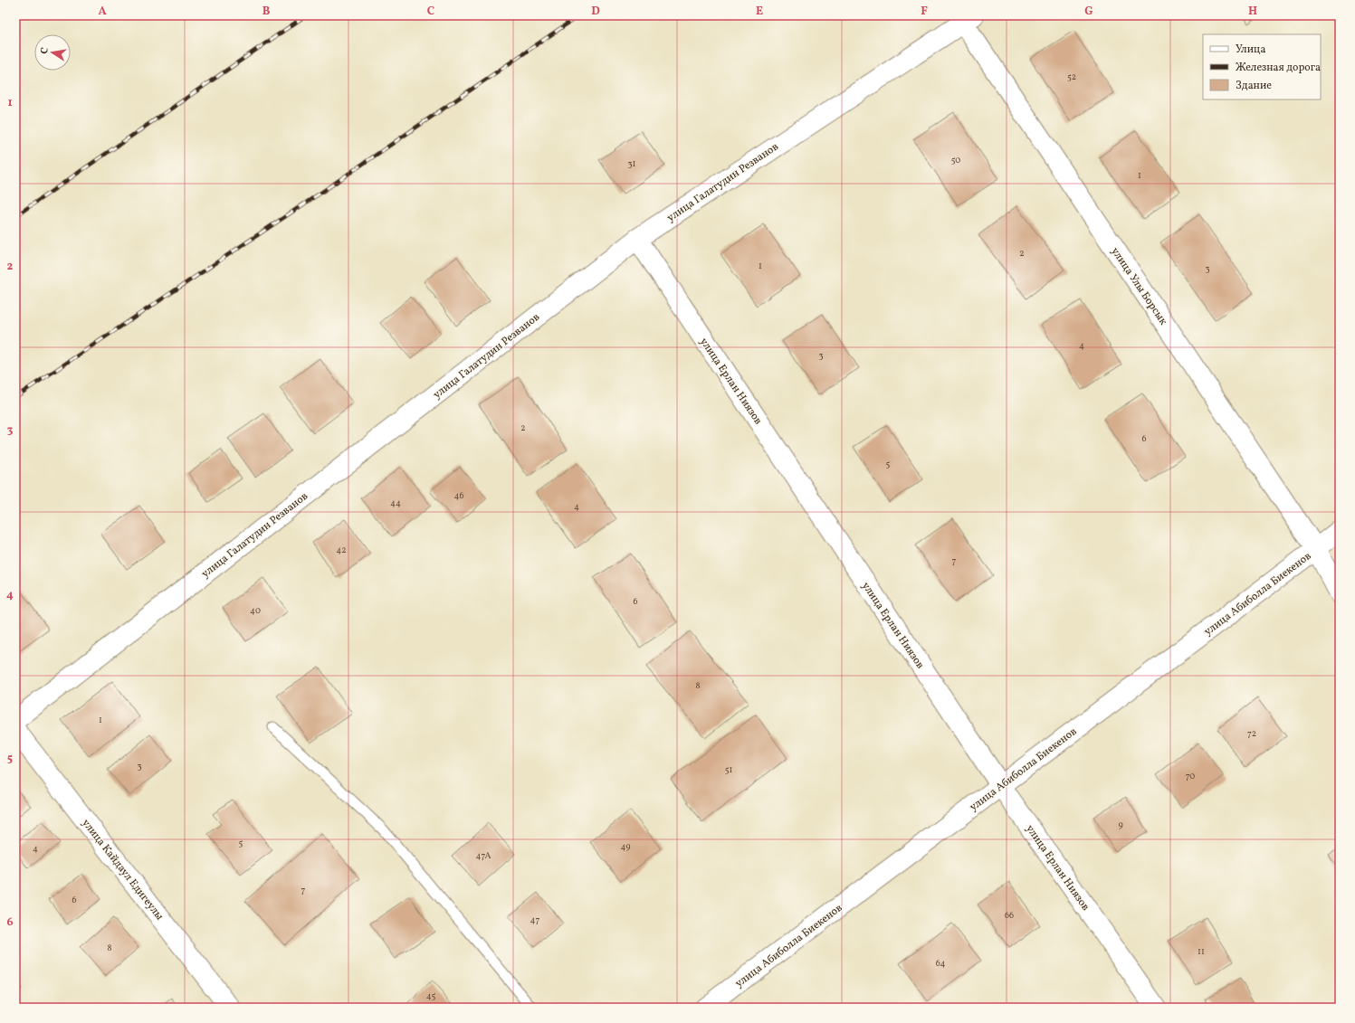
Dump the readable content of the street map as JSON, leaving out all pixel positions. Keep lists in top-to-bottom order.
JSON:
{
  "streets": {
    "street": [
      "улица Галатудин Резванов",
      "улица Улы Борсык",
      "улица Ерлан Ниязов",
      "улица Абиболла Биекенов",
      "улица Кайдаул Едигеулы"
    ]
  },
  "crossings": [
    ["улица Галатудин Резванов", "улица Улы Борсык"],
    ["улица Галатудин Резванов", "улица Ерлан Ниязов"],
    ["улица Улы Борсык", "улица Абиболла Биекенов"],
    ["улица Ерлан Ниязов", "улица Абиболла Биекенов"]
  ],
  "house_numbers": [
    "52",
    "50",
    "31",
    "1",
    "2",
    "1",
    "3",
    "4",
    "3",
    "2",
    "6",
    "5",
    "46",
    "44",
    "4",
    "42",
    "7",
    "6",
    "40",
    "8",
    "1",
    "72",
    "3",
    "51",
    "70",
    "9",
    "5",
    "49",
    "4",
    "47А",
    "7",
    "6",
    "66",
    "47",
    "8",
    "11",
    "64",
    "45"
  ],
  "legend": ["Улица", "Железная дорога", "Здание"],
  "north": "left",
  "grid": {
    "columns": [
      "A",
      "B",
      "C",
      "D",
      "E",
      "F",
      "G",
      "H"
    ],
    "rows": [
      "1",
      "2",
      "3",
      "4",
      "5",
      "6"
    ]
  }
}
